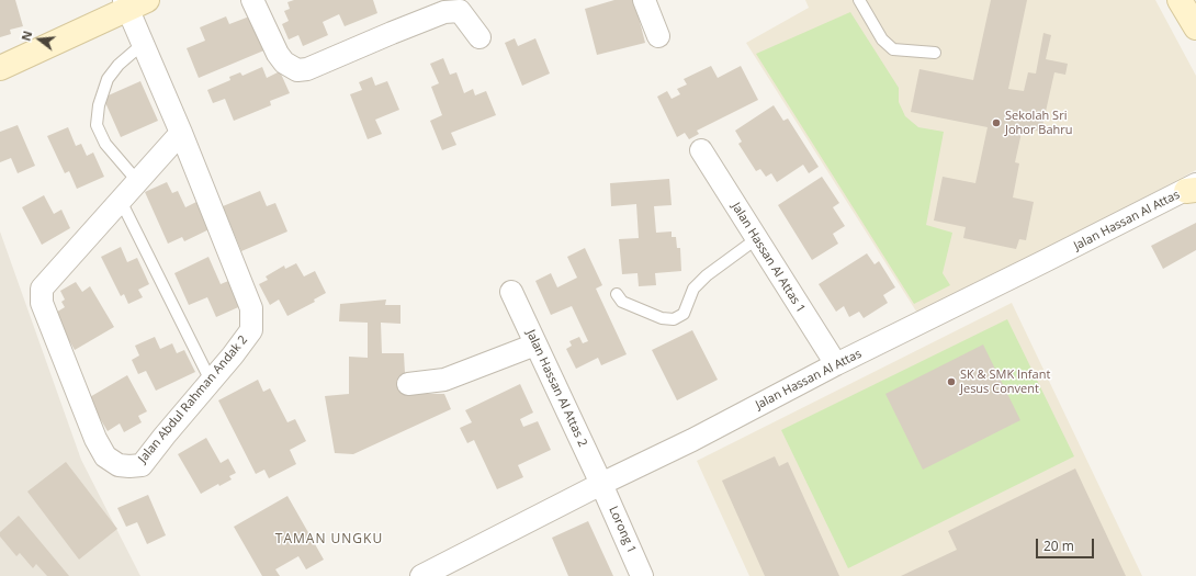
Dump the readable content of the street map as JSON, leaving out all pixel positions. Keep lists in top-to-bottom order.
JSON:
{
  "streets": {
    "street": [
      "Jalan Hassan Al Attas",
      "Jalan Hassan Al Attas 1",
      "Jalan Hassan Al Attas 2",
      "Jalan Abdul Rahman Andak 2",
      "Lorong 1"
    ]
  },
  "crossings": [
    ["Jalan Hassan Al Attas", "Jalan Hassan Al Attas 1"],
    ["Jalan Hassan Al Attas", "Jalan Hassan Al Attas 2"],
    ["Jalan Hassan Al Attas", "Lorong 1"],
    ["Jalan Hassan Al Attas 2", "Lorong 1"]
  ],
  "districts": ["TAMAN UNGKU"],
  "places": ["Sekolah Sri Johor Bahru", "SK & SMK Infant Jesus Convent"],
  "scale_bar": "20 m",
  "north": "left"
}
